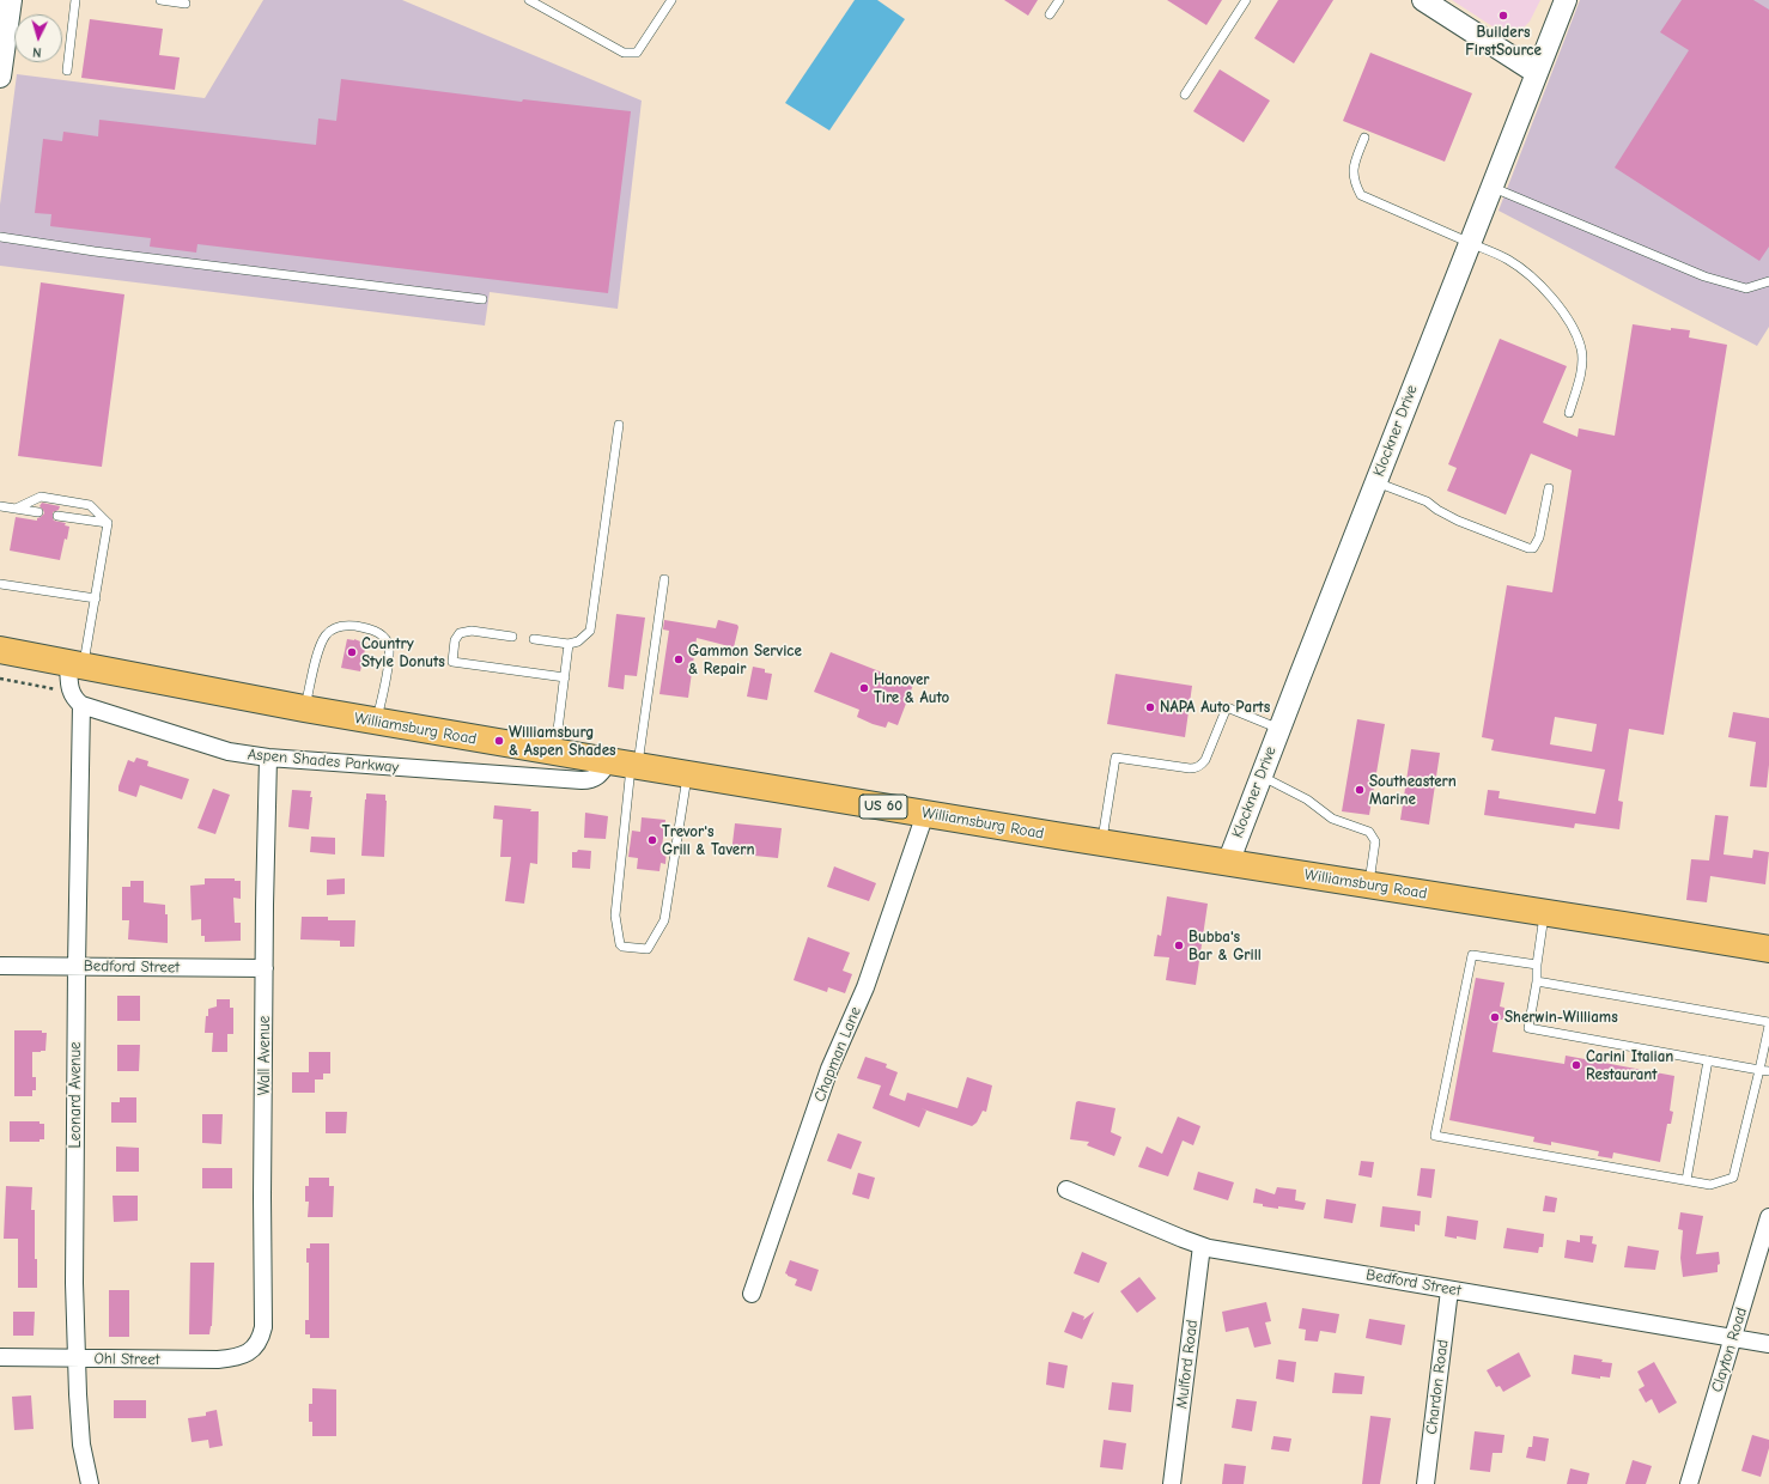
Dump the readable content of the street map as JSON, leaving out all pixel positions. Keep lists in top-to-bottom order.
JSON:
{
  "streets": {
    "main road": ["Williamsburg Road", "US 60"],
    "street": [
      "Klockner Drive",
      "Aspen Shades Parkway",
      "Bedford Street",
      "Chapman Lane",
      "Wall Avenue",
      "Leonard Avenue",
      "Clayton Road",
      "Ohl Street",
      "Mulford Road",
      "Chardon Road"
    ]
  },
  "crossings": [
    ["Klockner Drive", "Williamsburg Road"],
    ["Williamsburg Road", "Aspen Shades Parkway"],
    ["Williamsburg Road", "Chapman Lane"],
    ["Aspen Shades Parkway", "Wall Avenue"],
    ["Aspen Shades Parkway", "Leonard Avenue"],
    ["Bedford Street", "Wall Avenue"],
    ["Bedford Street", "Leonard Avenue"],
    ["Bedford Street", "Clayton Road"],
    ["Bedford Street", "Mulford Road"],
    ["Bedford Street", "Chardon Road"],
    ["Wall Avenue", "Ohl Street"],
    ["Leonard Avenue", "Ohl Street"]
  ],
  "places": [
    "Builders FirstSource",
    "Country Style Donuts",
    "Gammon Service & Repair",
    "Hanover Tire & Auto",
    "NAPA Auto Parts",
    "Williamsburg & Aspen Shades",
    "Southeastern Marine",
    "Trevor's Grill & Tavern",
    "Bubba's Bar & Grill",
    "Sherwin-Williams",
    "Carini Italian Restaurant"
  ],
  "north": "bottom"
}
